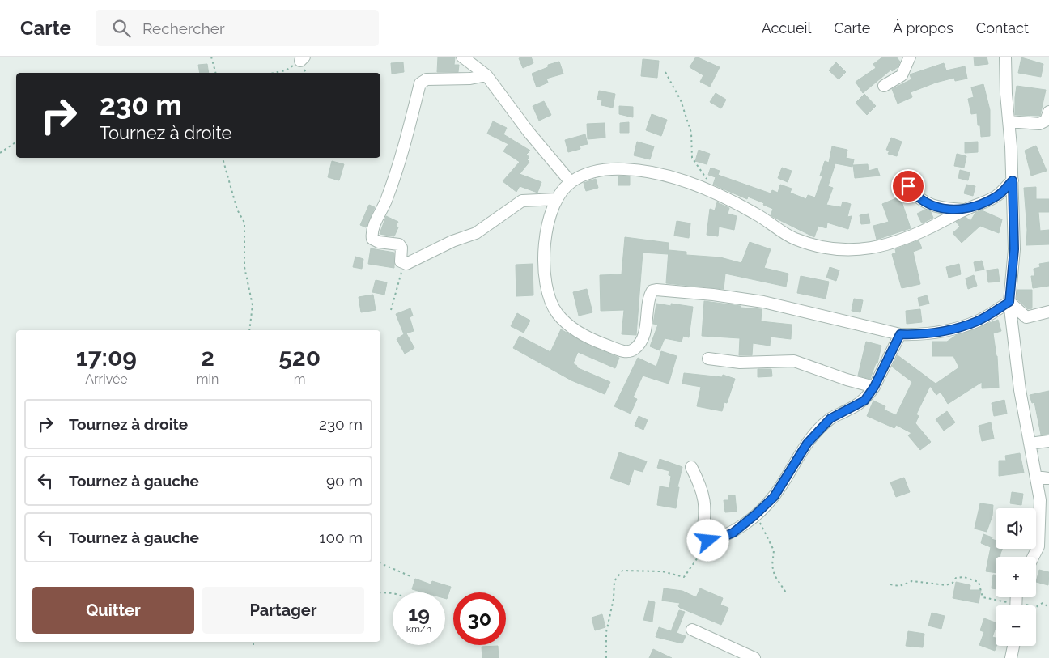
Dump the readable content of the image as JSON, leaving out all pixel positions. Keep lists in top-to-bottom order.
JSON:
{
  "page": {
    "header": "Carte",
    "search": "Rechercher",
    "nav": [
      "Accueil",
      "Carte",
      "À propos",
      "Contact"
    ],
    "turn": ["230 m", "Tournez à droite"],
    "eta": [
      "17:09",
      "Arrivée",
      "2",
      "min",
      "520",
      "m"
    ],
    "list": [
      {
        "name": "Tournez à droite",
        "value": "230 m"
      },
      {
        "name": "Tournez à gauche",
        "value": "90 m"
      },
      {
        "name": "Tournez à gauche",
        "value": "100 m"
      }
    ],
    "map_buttons": ["+", "−"],
    "buttons": ["Quitter", "Partager"],
    "speed": "19 km/h",
    "limit": "30"
  }
}
